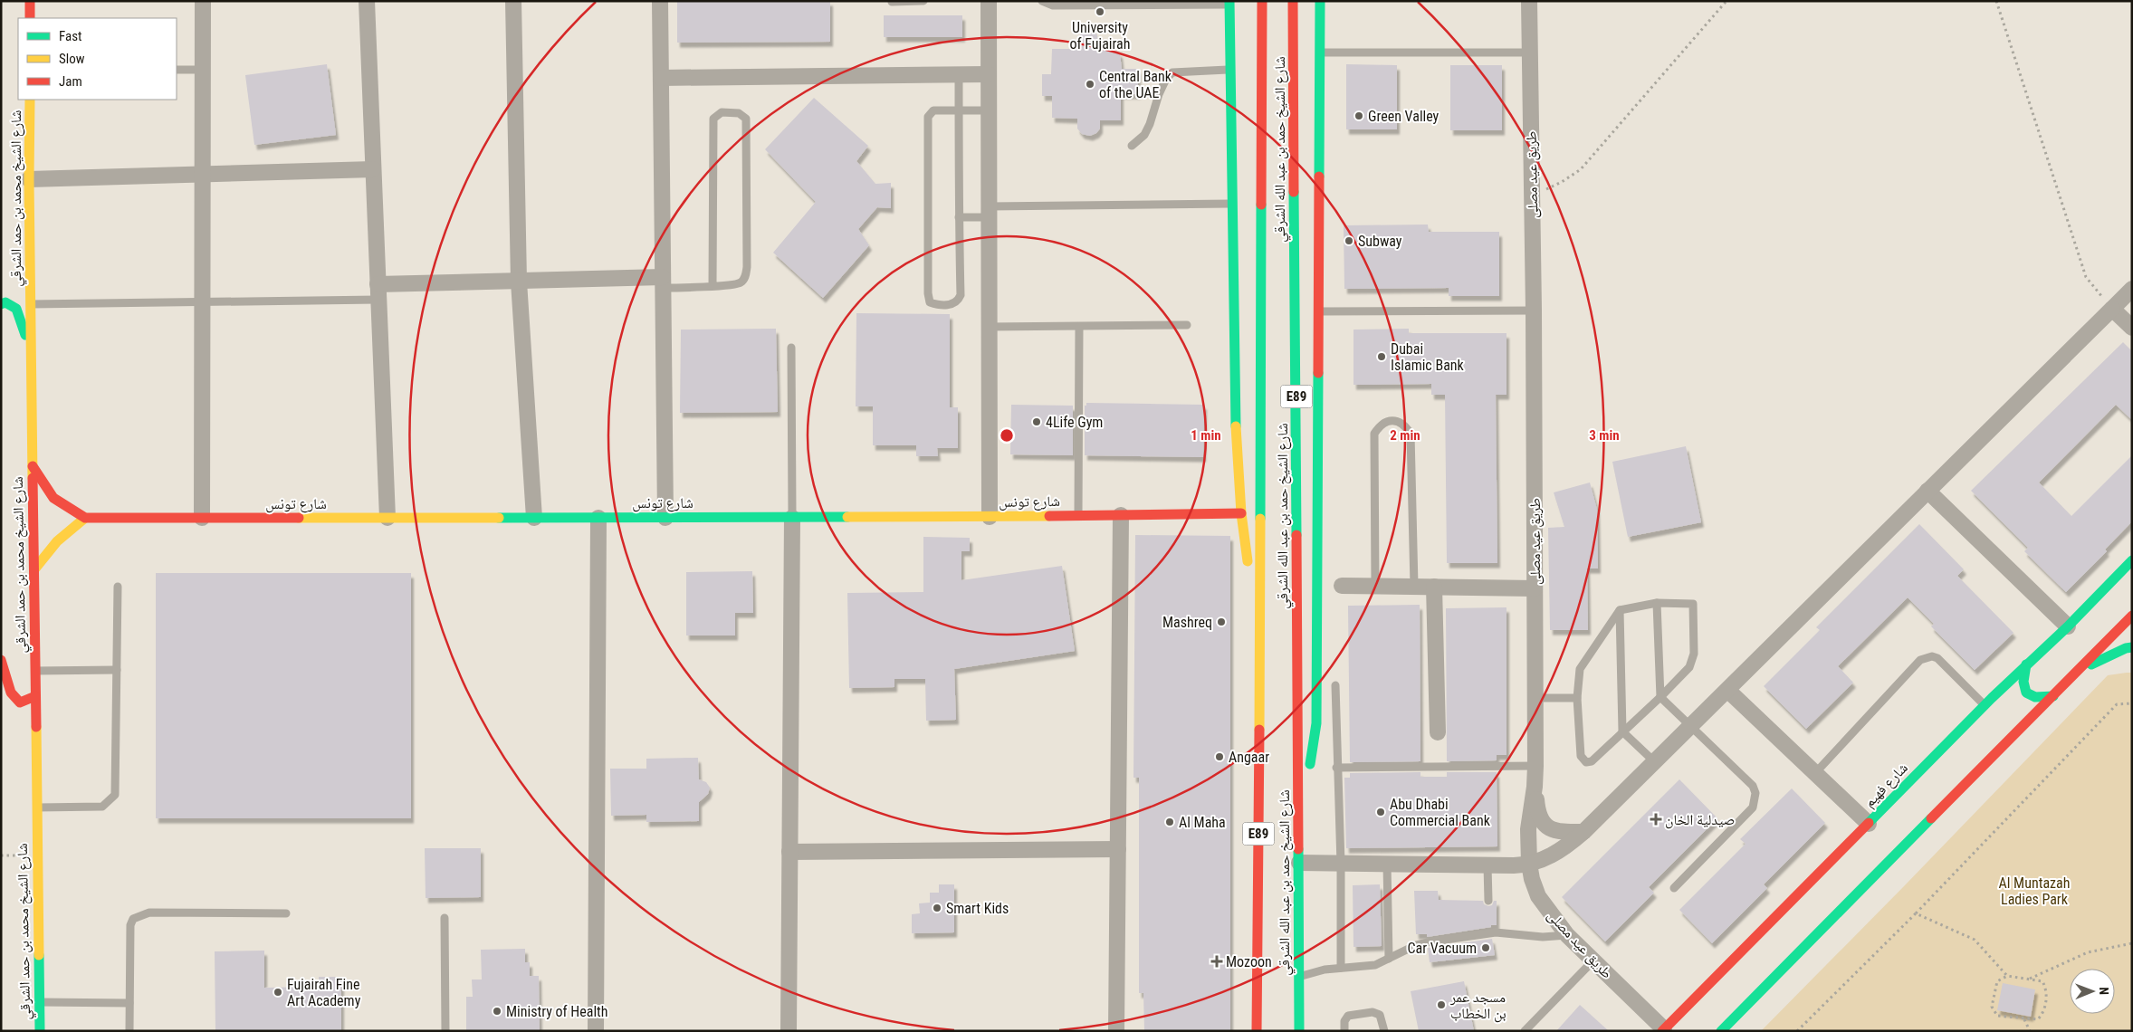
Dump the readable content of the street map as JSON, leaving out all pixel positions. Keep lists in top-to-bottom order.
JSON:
{
  "streets": {
    "main road": [
      "شارع الشيخ حمد بن عبد الله الشرقي",
      "شارع الشيخ محمد بن حمد الشرقي",
      "E89",
      "شارع تونس",
      "شارع فهيم"
    ],
    "street": ["طريق عيد مصلى"]
  },
  "crossings": [
    ["طريق عيد مصلى", "شارع فهيم"]
  ],
  "parks": ["Al Muntazah Ladies Park"],
  "places": {
    "other": [
      "University of Fujairah",
      "Central Bank of the UAE",
      "Green Valley",
      "Subway",
      "Dubai Islamic Bank",
      "4Life Gym",
      "Mashreq",
      "Angaar",
      "Abu Dhabi Commercial Bank",
      "Al Maha",
      "Smart Kids",
      "Car Vacuum",
      "Fujairah Fine Art Academy",
      "مسجد عمر بن الخطاب",
      "Ministry of Health"
    ],
    "health": ["صيدلية الخان", "Mozoon"]
  },
  "legend": ["Fast", "Slow", "Jam"],
  "north": "right",
  "rings": ["1 min", "2 min", "3 min"]
}
